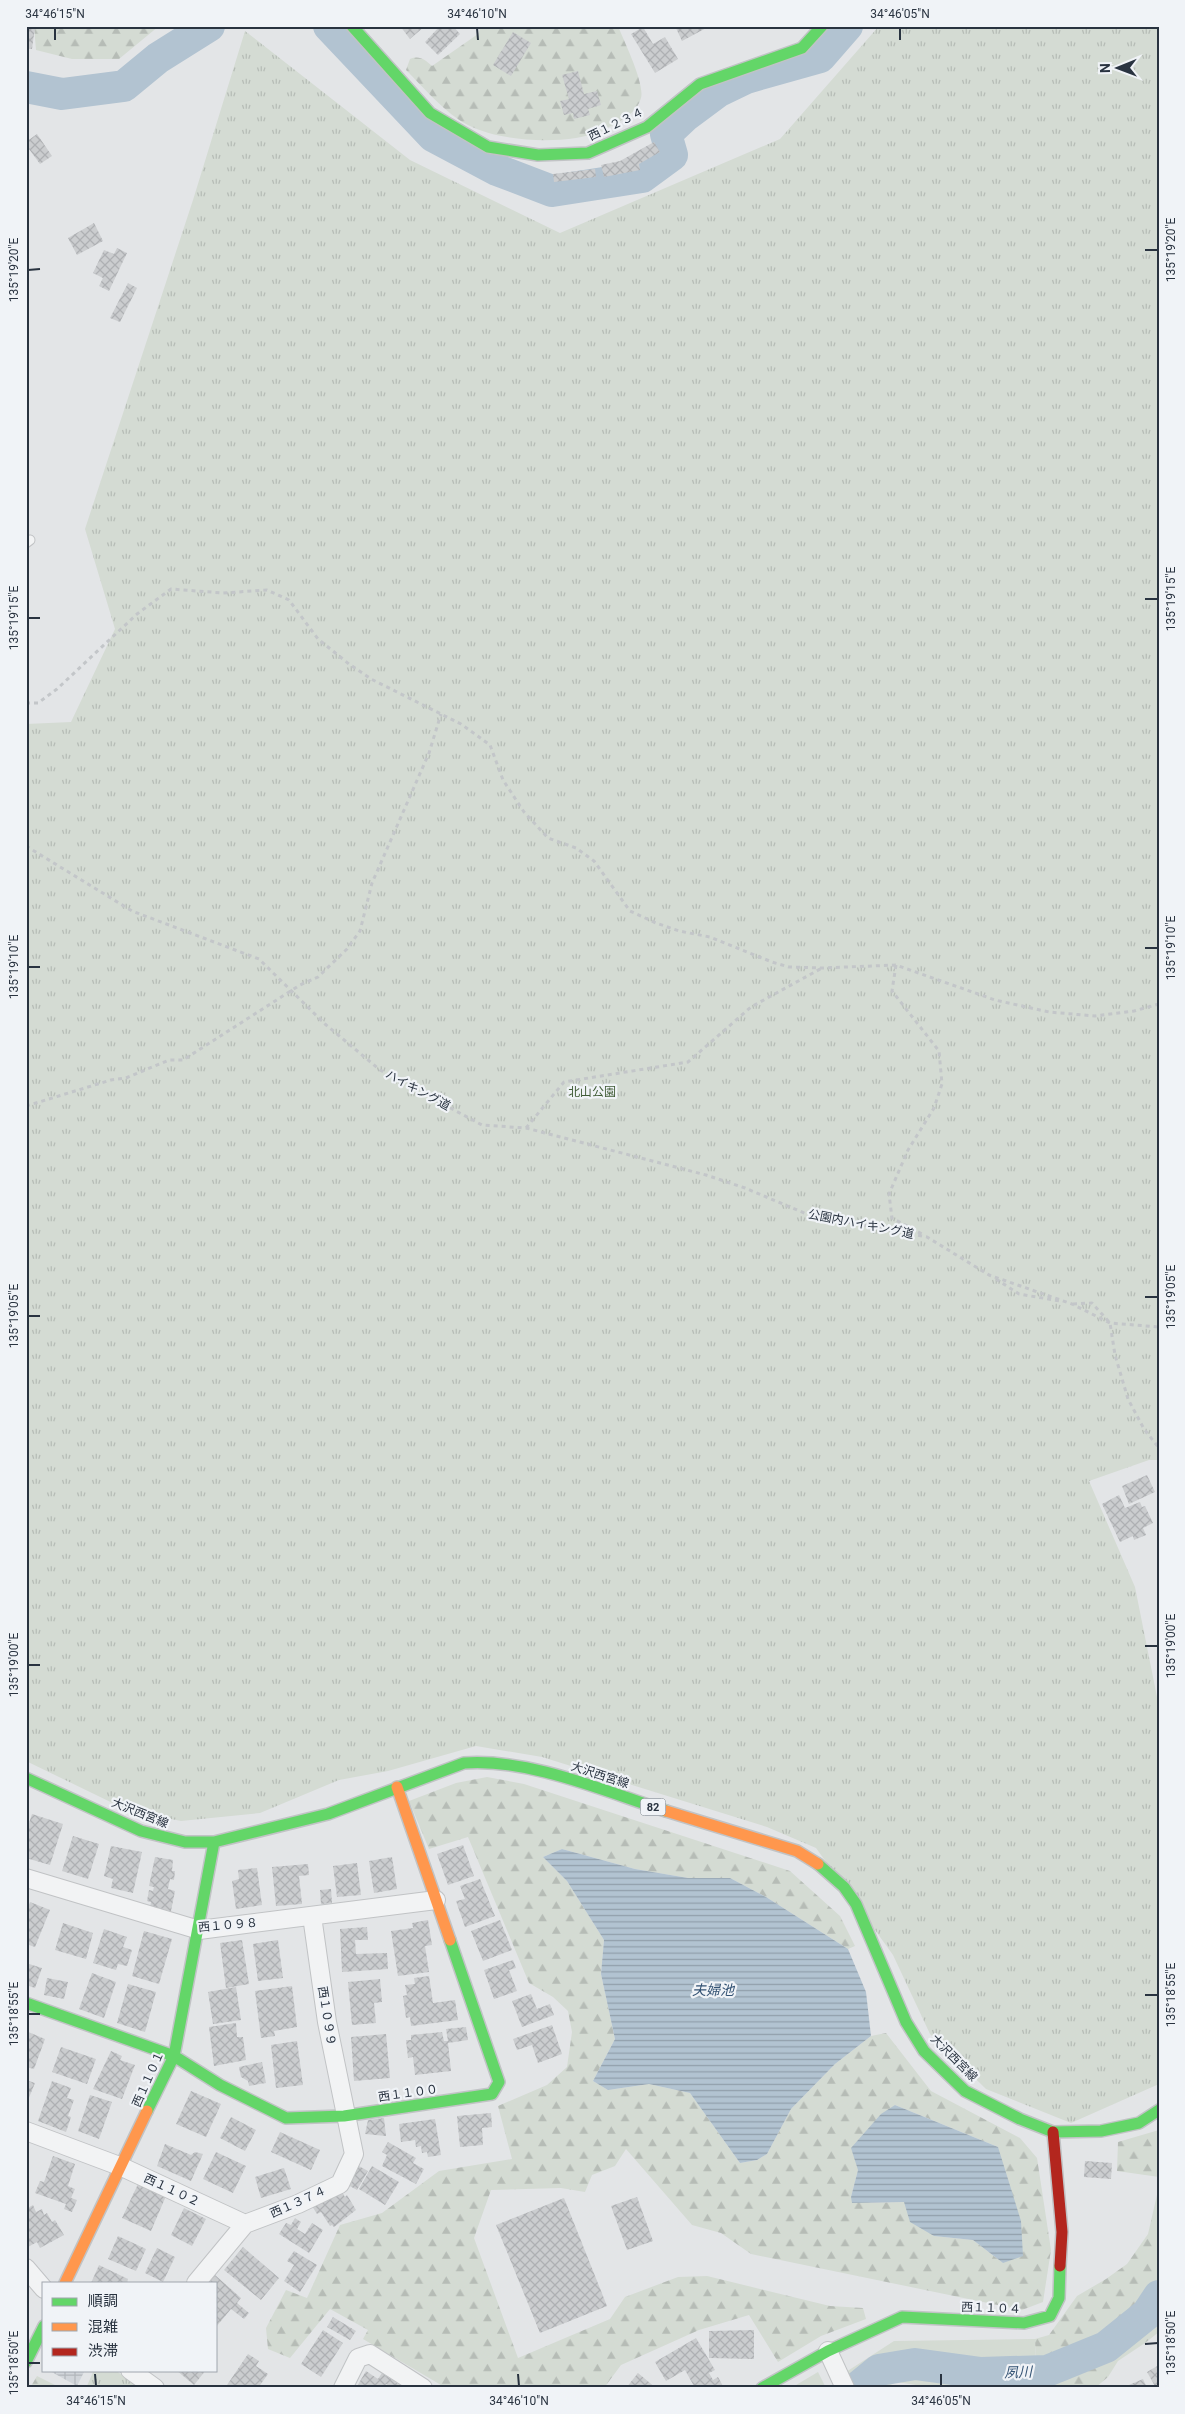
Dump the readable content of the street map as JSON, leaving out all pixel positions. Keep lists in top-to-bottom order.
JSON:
{
  "streets": {
    "street": [
      "西１２３４",
      "大沢西宮線",
      "82",
      "西１０９８",
      "西１０９９",
      "西１１０１",
      "西１１００",
      "西１１０２",
      "西１３７４",
      "西１１０４"
    ],
    "path": ["ハイキング道", "公園内ハイキング道"]
  },
  "crossings": [
    ["ハイキング道", "公園内ハイキング道"],
    ["大沢西宮線", "西１１０１"],
    ["大沢西宮線", "西１１００"],
    ["大沢西宮線", "西１１０４"],
    ["西１０９８", "西１０９９"],
    ["西１０９８", "西１１０１"],
    ["西１０９８", "西１１００"],
    ["西１０９９", "西１１００"],
    ["西１０９９", "西１３７４"],
    ["西１１０１", "西１１００"],
    ["西１１０１", "西１１０２"],
    ["西１１００", "西１３７４"],
    ["西１１０２", "西１３７４"]
  ],
  "water": ["夫婦池", "夙川"],
  "parks": ["北山公園"],
  "legend": ["順調", "混雑", "渋滞"],
  "north": "left",
  "coordinates": [
    "34°46'15\"N",
    "34°46'10\"N",
    "34°46'05\"N",
    "135°19'20\"E",
    "135°19'15\"E",
    "135°19'10\"E",
    "135°19'05\"E",
    "135°19'00\"E",
    "135°18'55\"E",
    "135°18'50\"E"
  ]
}
